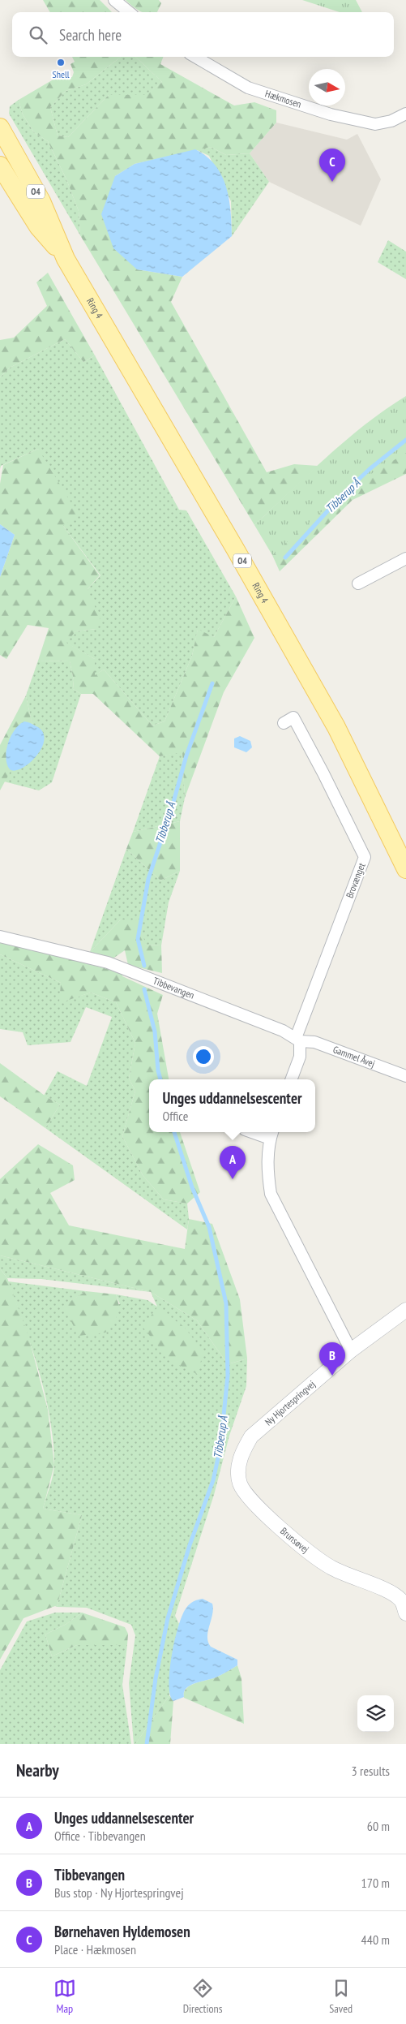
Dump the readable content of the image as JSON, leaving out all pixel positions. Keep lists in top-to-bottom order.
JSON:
{
  "streets": {
    "main road": ["O4", "Ring 4"],
    "street": [
      "Hækmosen",
      "Brovænget",
      "Tibbevangen",
      "Gammel Åvej",
      "Ny Hjortespringvej",
      "Brunsøvej"
    ]
  },
  "crossings": [
    ["Brovænget", "Tibbevangen"],
    ["Brovænget", "Gammel Åvej"],
    ["Tibbevangen", "Gammel Åvej"],
    ["Ny Hjortespringvej", "Brunsøvej"]
  ],
  "water": ["Tibberup Å"],
  "places": ["Shell"],
  "north": "right",
  "page": {
    "search": "Search here",
    "pins": ["C", "A", "B"],
    "popup": ["Unges uddannelsescenter", "Office"],
    "heading": ["Nearby", "3 results"],
    "list": [
      {
        "mark": "A",
        "name": "Unges uddannelsescenter",
        "note": "Office · Tibbevangen",
        "value": "60 m"
      },
      {
        "mark": "B",
        "name": "Tibbevangen",
        "note": "Bus stop · Ny Hjortespringvej",
        "value": "170 m"
      },
      {
        "mark": "C",
        "name": "Børnehaven Hyldemosen",
        "note": "Place · Hækmosen",
        "value": "440 m"
      }
    ],
    "nav": ["Map", "Directions", "Saved"]
  }
}
